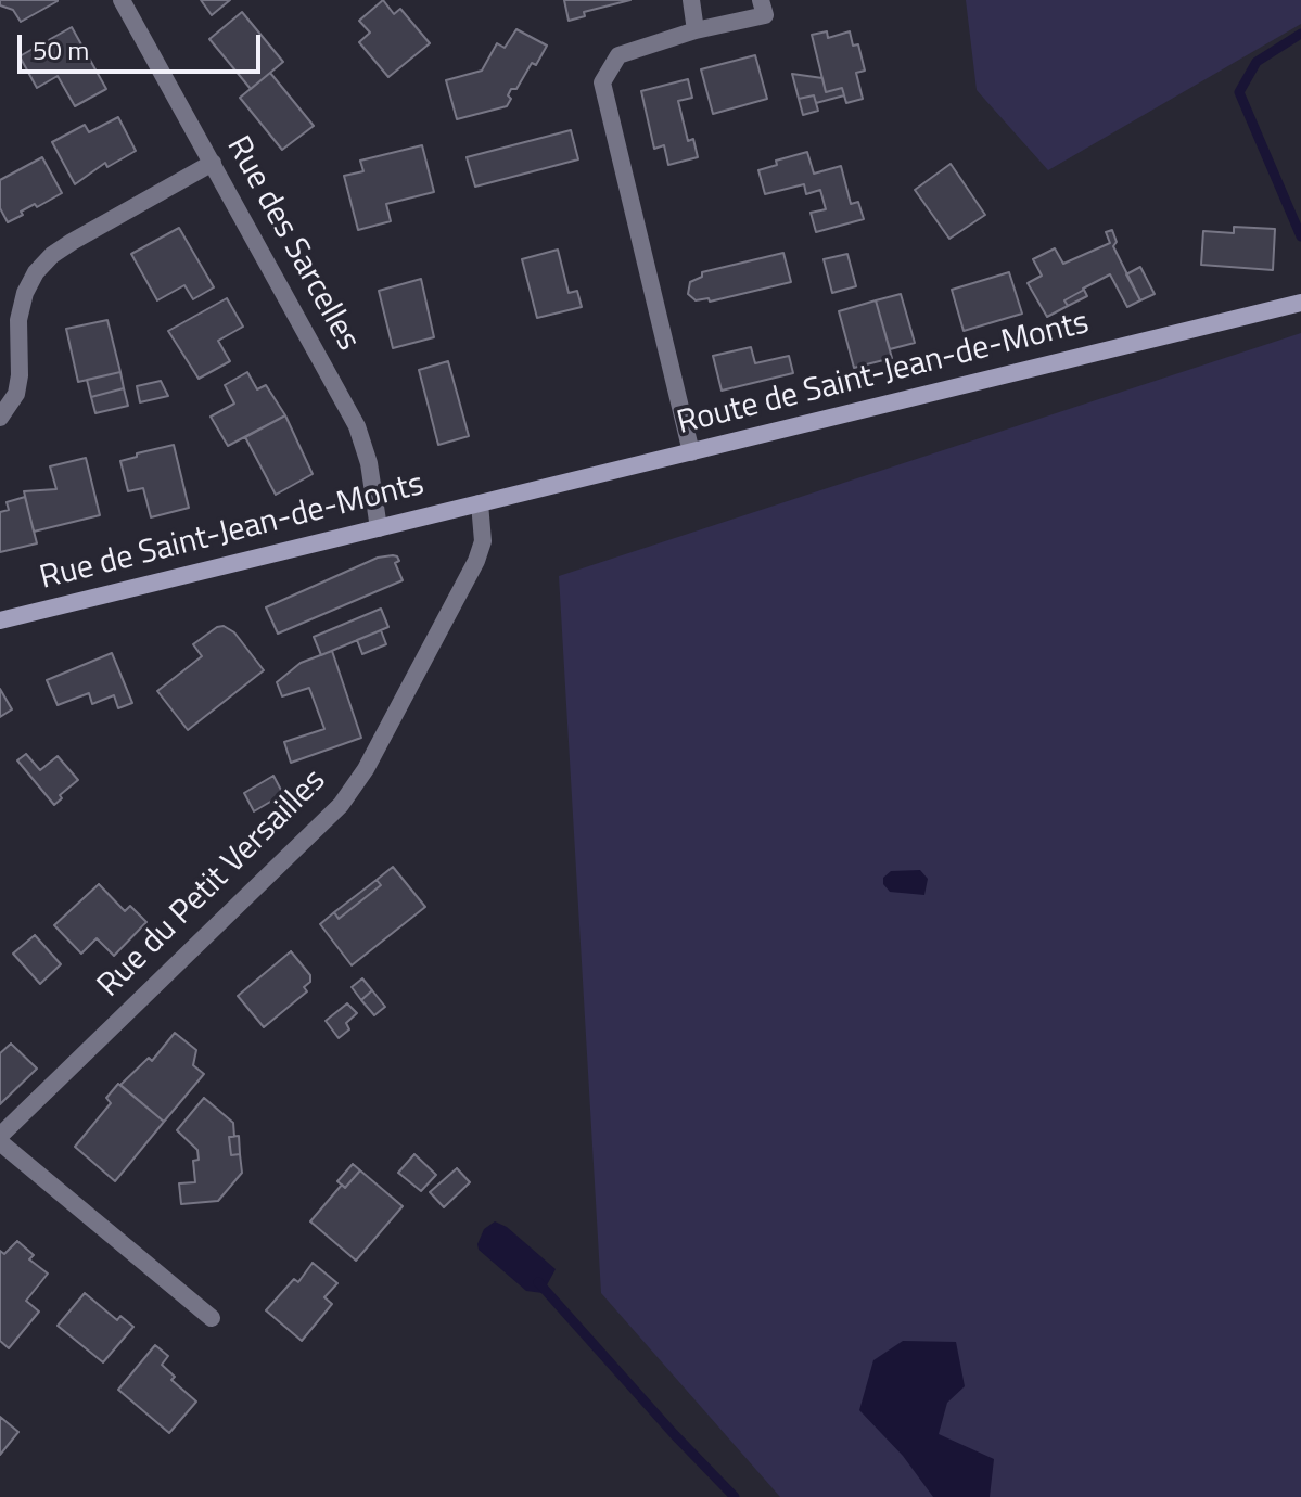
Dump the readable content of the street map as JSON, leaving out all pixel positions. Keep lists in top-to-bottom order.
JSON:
{
  "streets": {
    "main road": ["Route de Saint-Jean-de-Monts", "Rue de Saint-Jean-de-Monts"],
    "street": ["Rue des Sarcelles", "Rue du Petit Versailles"]
  },
  "crossings": [
    ["Rue des Sarcelles", "Rue de Saint-Jean-de-Monts"],
    ["Route de Saint-Jean-de-Monts", "Rue de Saint-Jean-de-Monts"],
    ["Route de Saint-Jean-de-Monts", "Rue du Petit Versailles"],
    ["Rue de Saint-Jean-de-Monts", "Rue du Petit Versailles"]
  ],
  "scale_bar": "50 m"
}
